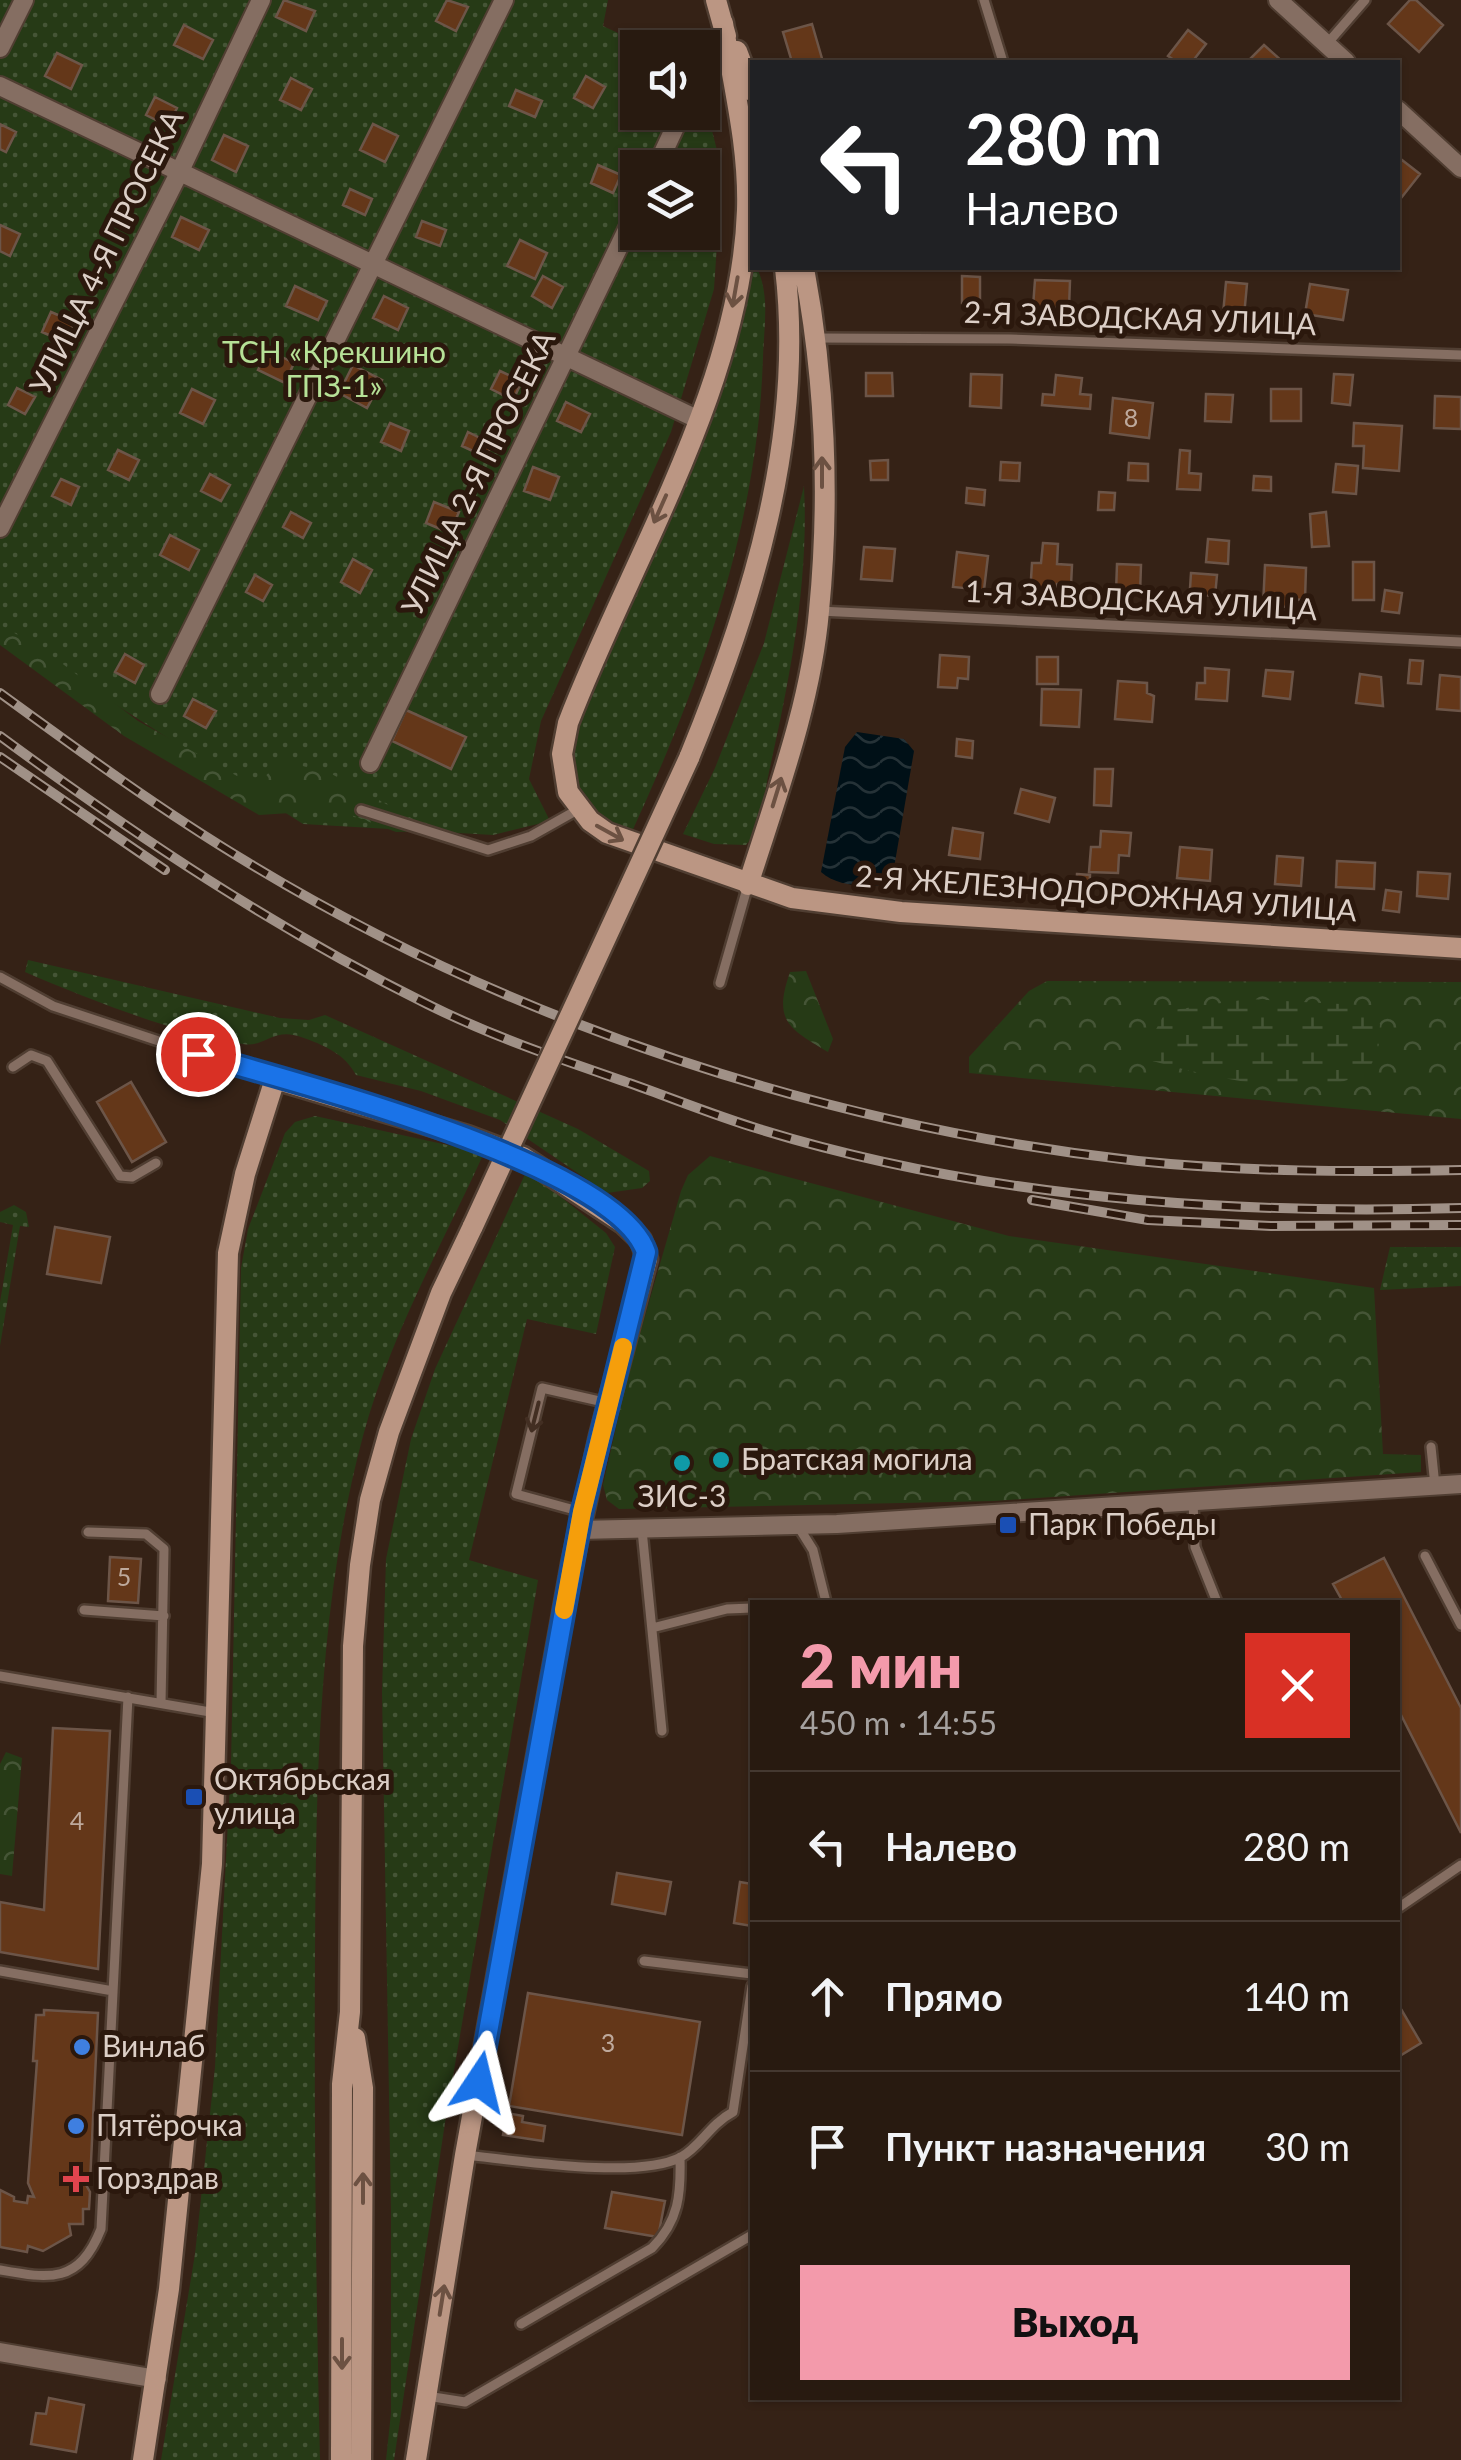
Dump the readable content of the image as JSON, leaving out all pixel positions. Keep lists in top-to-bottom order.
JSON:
{
  "streets": {
    "street": ["УЛИЦА 4-Я ПРОСЕКА", "УЛИЦА 2-Я ПРОСЕКА", "2-Я ЖЕЛЕЗНОДОРОЖНАЯ УЛИЦА"],
    "lane": ["2-Я ЗАВОДСКАЯ УЛИЦА", "1-Я ЗАВОДСКАЯ УЛИЦА"]
  },
  "parks": ["ТСН «Крекшино ГПЗ-1»"],
  "places": {
    "other": [
      "Братская могила",
      "ЗИС-3",
      "Винлаб",
      "Пятёрочка"
    ],
    "transit": ["Парк Победы", "Октябрьская улица"],
    "health": ["Горздрав"]
  },
  "house_numbers": [
    "8",
    "5",
    "4",
    "3"
  ],
  "page": {
    "turn": ["280 m", "Налево"],
    "heading": ["2 мин", "450 m · 14:55"],
    "list": [
      {
        "name": "Налево",
        "value": "280 m"
      },
      {
        "name": "Прямо",
        "value": "140 m"
      },
      {
        "name": "Пункт назначения",
        "value": "30 m"
      }
    ],
    "buttons": "Выход"
  }
}
